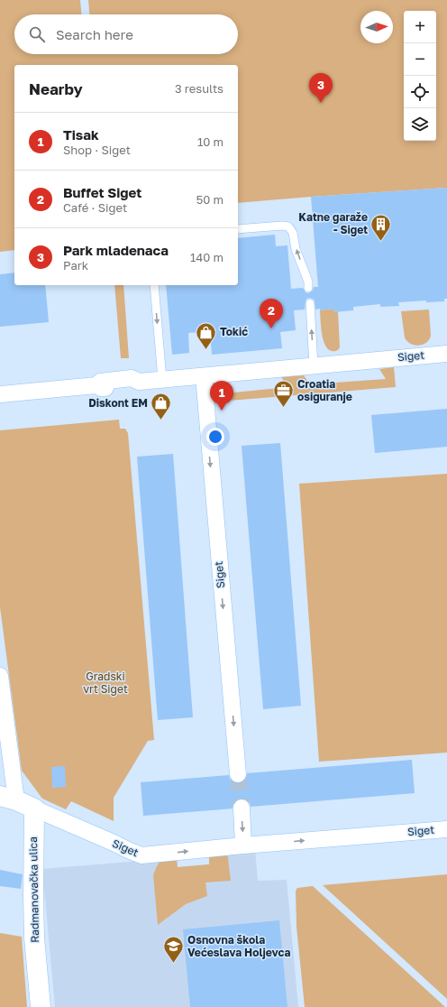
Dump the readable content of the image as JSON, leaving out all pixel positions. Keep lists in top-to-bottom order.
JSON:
{
  "streets": {
    "street": ["Siget", "Radmanovačka ulica"]
  },
  "crossings": [
    ["Siget", "Radmanovačka ulica"]
  ],
  "parks": ["Gradski vrt Siget"],
  "places": {
    "building": ["Katne garaže - Siget"],
    "shop": ["Tokić", "Diskont EM"],
    "office": ["Croatia osiguranje"],
    "school or university": ["Osnovna škola Većeslava Holjevca"]
  },
  "north": "right",
  "page": {
    "map_buttons": ["+", "−"],
    "search": "Search here",
    "heading": ["Nearby", "3 results"],
    "pins": ["3", "2", "1"],
    "list": [
      {
        "mark": "1",
        "name": "Tisak",
        "note": "Shop · Siget",
        "value": "10 m"
      },
      {
        "mark": "2",
        "name": "Buffet Siget",
        "note": "Café · Siget",
        "value": "50 m"
      },
      {
        "mark": "3",
        "name": "Park mladenaca",
        "note": "Park",
        "value": "140 m"
      }
    ]
  }
}
